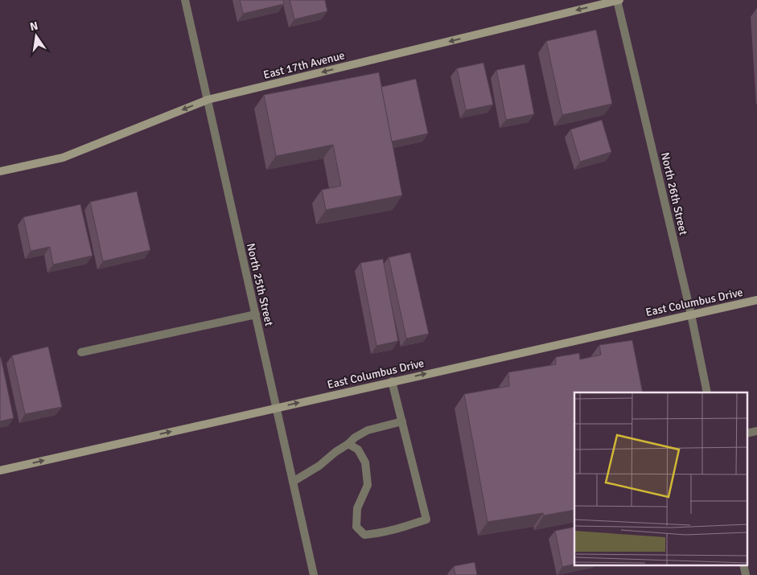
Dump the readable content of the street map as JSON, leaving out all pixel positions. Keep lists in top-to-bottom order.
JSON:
{
  "streets": {
    "main road": ["East 17th Avenue", "East Columbus Drive"],
    "street": ["North 26th Street", "North 25th Street"]
  },
  "crossings": [
    ["East 17th Avenue", "North 26th Street"],
    ["East 17th Avenue", "North 25th Street"],
    ["North 26th Street", "East Columbus Drive"],
    ["North 25th Street", "East Columbus Drive"]
  ],
  "one_way": ["East 17th Avenue", "East Columbus Drive"],
  "north": "top"
}
